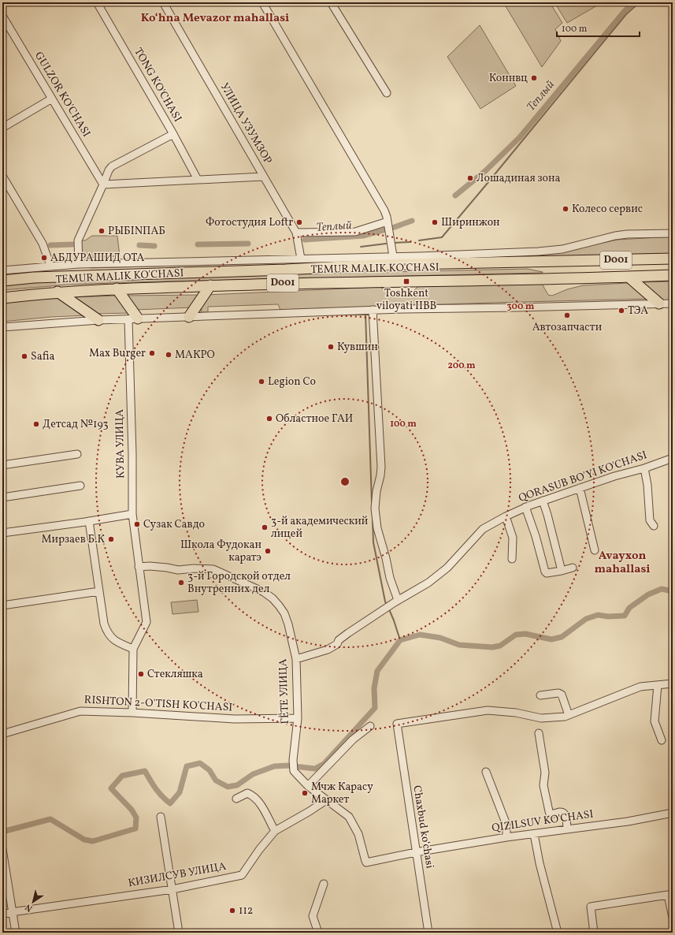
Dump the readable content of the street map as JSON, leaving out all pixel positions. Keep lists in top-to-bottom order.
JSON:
{
  "streets": {
    "highway": ["D001", "TEMUR MALIK KO'CHASI"],
    "street": [
      "TONG KO'CHASI",
      "GULZOR KO'CHASI",
      "УЛИЦА УЗУМЗОР",
      "КУВА УЛИЦА",
      "QORASUB BO'YI KO'CHASI",
      "ГЁТЕ УЛИЦА",
      "RISHTON 2-O'TISH KO'CHASI",
      "QIZILSUV KO'CHASI",
      "Chaxbud koʻchasi",
      "КИЗИЛСУВ УЛИЦА"
    ]
  },
  "crossings": [
    ["КУВА УЛИЦА", "ГЁТЕ УЛИЦА"],
    ["QORASUB BO'YI KO'CHASI", "ГЁТЕ УЛИЦА"],
    ["ГЁТЕ УЛИЦА", "RISHTON 2-O'TISH KO'CHASI"],
    ["ГЁТЕ УЛИЦА", "QIZILSUV KO'CHASI"],
    ["ГЁТЕ УЛИЦА", "Chaxbud koʻchasi"],
    ["ГЁТЕ УЛИЦА", "КИЗИЛСУВ УЛИЦА"],
    ["QIZILSUV KO'CHASI", "Chaxbud koʻchasi"]
  ],
  "districts": ["Koʻhna Mevazor mahallasi", "Avayxon mahallasi"],
  "water": ["Теплый"],
  "places": {
    "other": [
      "Коннвц",
      "Лошадиная зона",
      "Колесо сервис",
      "Фотостудия Loftr",
      "Ширинжон",
      "РЫБINПАБ",
      "АБДУРАШИД ОТА",
      "ТЭА",
      "Автозапчасти",
      "Кувшин",
      "Max Burger",
      "МАКРО",
      "Safia",
      "Legion Co",
      "Областное ГАИ",
      "Детсад №193",
      "Сузак Савдо",
      "3-й академический лицей",
      "Мирзаев Б.К",
      "Школа Фудокан каратэ",
      "3-й Городской отдел Внутренних дел",
      "Стекляшка",
      "Мчж Карасу Маркет",
      "112"
    ],
    "transit": ["Toshkent viloyati IIBB"]
  },
  "scale_bar": "100 m",
  "north": "bottom left",
  "rings": ["300 m", "200 m", "100 m"]
}
